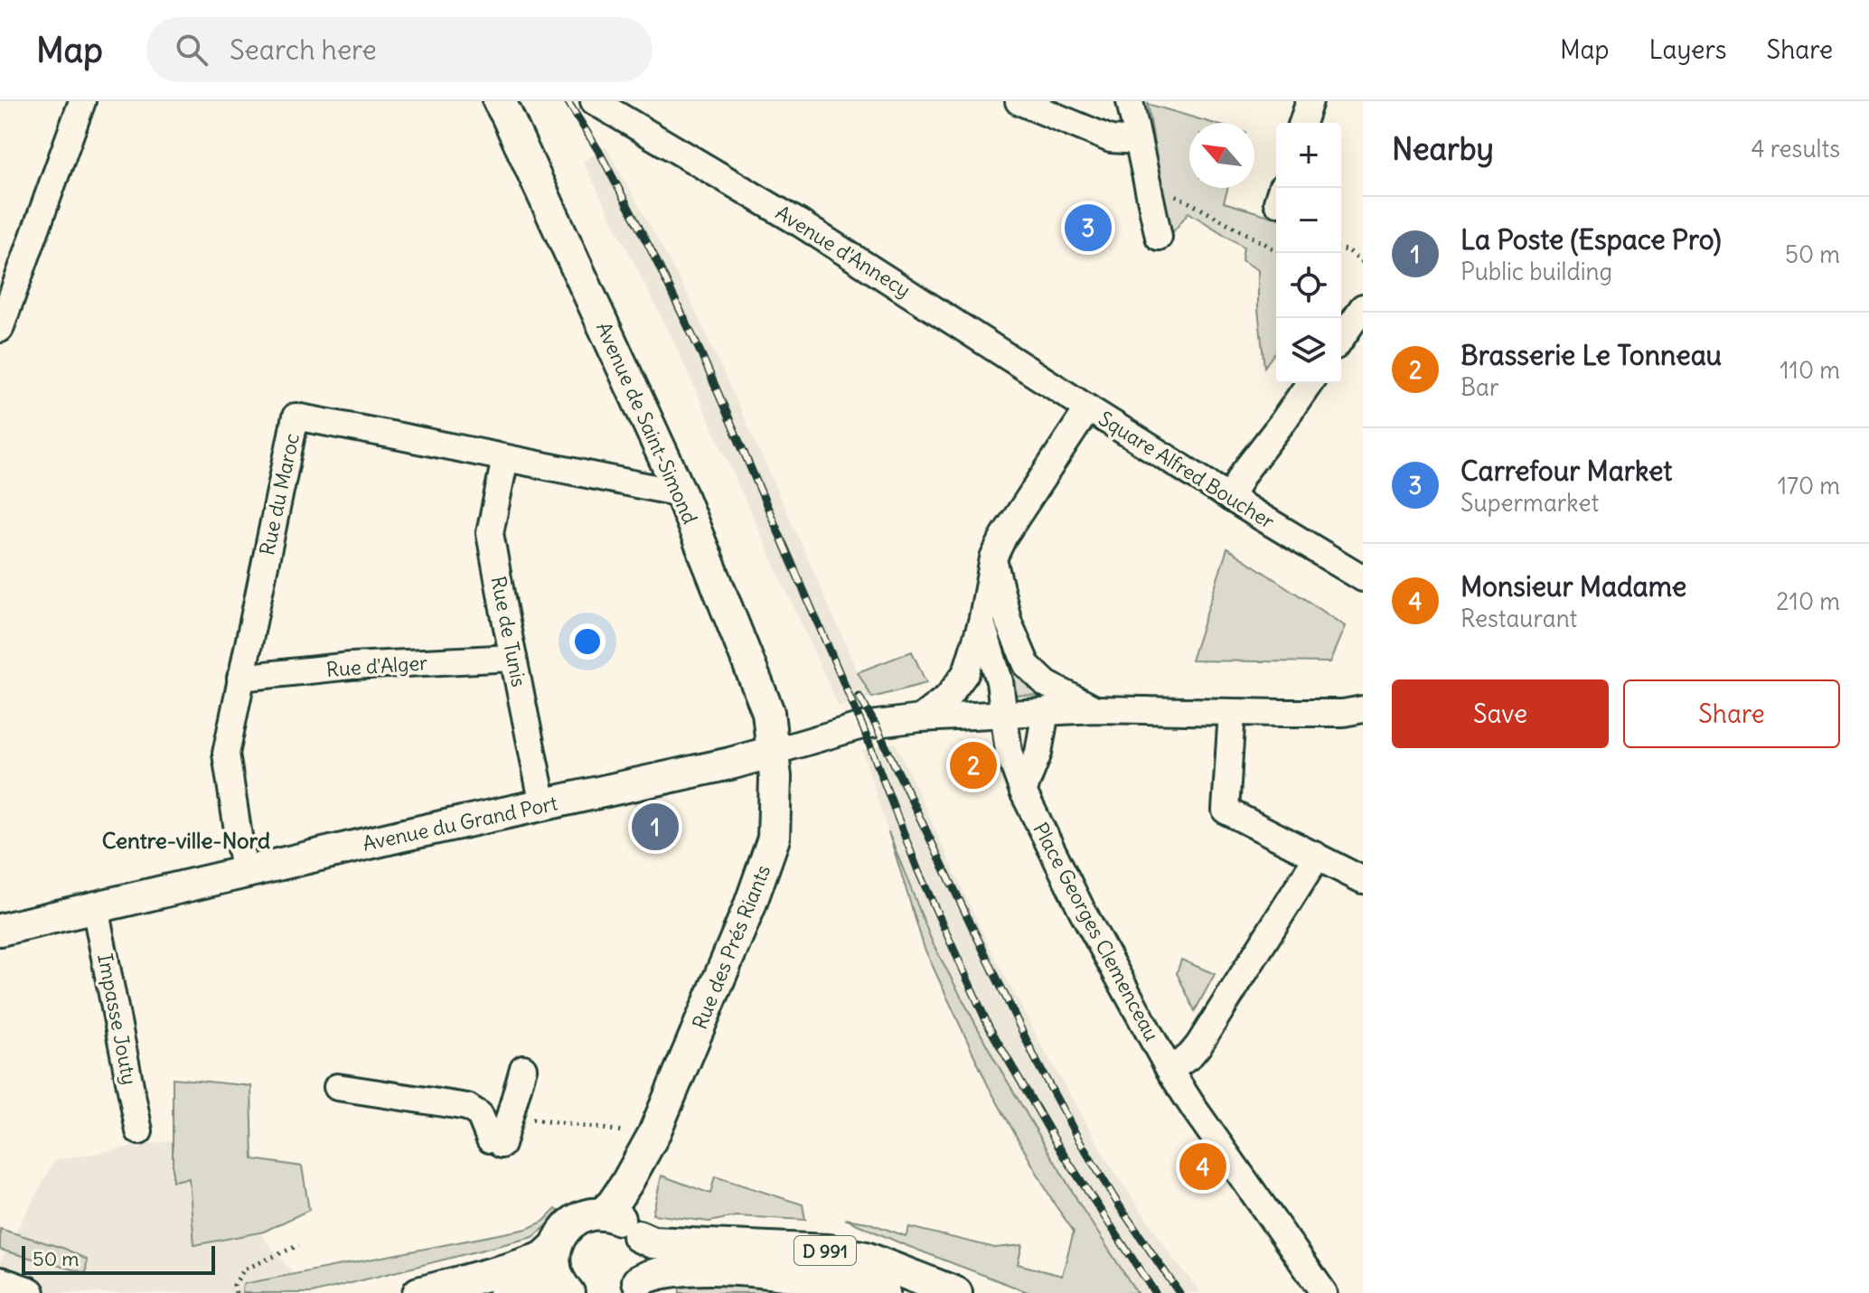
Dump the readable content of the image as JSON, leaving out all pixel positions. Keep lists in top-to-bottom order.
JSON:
{
  "streets": {
    "main road": [
      "Avenue de Saint-Simond",
      "Avenue du Grand Port",
      "Rue des Prés Riants",
      "D 991"
    ],
    "street": [
      "Avenue d'Annecy",
      "Square Alfred Boucher",
      "Rue du Maroc",
      "Rue de Tunis",
      "Rue d'Alger",
      "Place Georges Clemenceau",
      "Impasse Jouty"
    ]
  },
  "crossings": [
    ["Avenue d'Annecy", "Square Alfred Boucher"],
    ["Avenue de Saint-Simond", "Rue du Maroc"],
    ["Avenue de Saint-Simond", "Avenue du Grand Port"],
    ["Avenue de Saint-Simond", "Rue des Prés Riants"],
    ["Square Alfred Boucher", "Avenue du Grand Port"],
    ["Square Alfred Boucher", "Place Georges Clemenceau"],
    ["Rue du Maroc", "Rue de Tunis"],
    ["Rue du Maroc", "Rue d'Alger"],
    ["Rue du Maroc", "Avenue du Grand Port"],
    ["Rue de Tunis", "Rue d'Alger"],
    ["Rue de Tunis", "Avenue du Grand Port"],
    ["Avenue du Grand Port", "Rue des Prés Riants"],
    ["Avenue du Grand Port", "Impasse Jouty"],
    ["Rue des Prés Riants", "D 991"]
  ],
  "districts": ["Centre-ville-Nord"],
  "scale_bar": "50 m",
  "north": "top left",
  "page": {
    "header": "Map",
    "search": "Search here",
    "nav": ["Map", "Layers", "Share"],
    "heading": ["Nearby", "4 results"],
    "map_buttons": ["+", "−"],
    "list": [
      {
        "mark": "1",
        "name": "La Poste (Espace Pro)",
        "note": "Public building",
        "value": "50 m"
      },
      {
        "mark": "2",
        "name": "Brasserie Le Tonneau",
        "note": "Bar",
        "value": "110 m"
      },
      {
        "mark": "3",
        "name": "Carrefour Market",
        "note": "Supermarket",
        "value": "170 m"
      },
      {
        "mark": "4",
        "name": "Monsieur Madame",
        "note": "Restaurant",
        "value": "210 m"
      }
    ],
    "pins": [
      "3",
      "2",
      "1",
      "4"
    ],
    "buttons": ["Save", "Share"],
    "scale": "50 m"
  }
}
